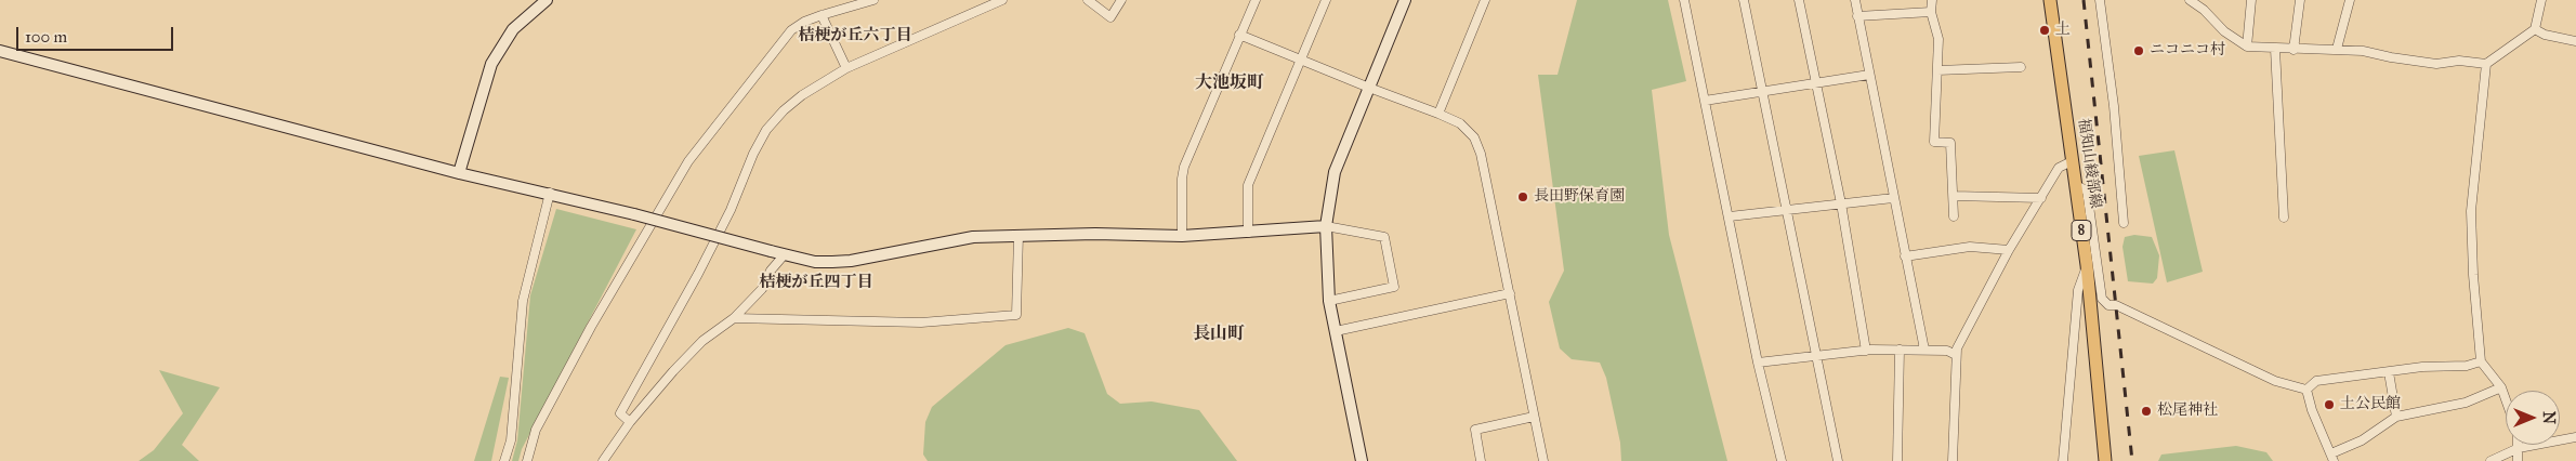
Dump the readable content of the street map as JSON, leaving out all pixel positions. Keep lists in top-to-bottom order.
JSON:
{
  "streets": {
    "main road": ["福知山綾部線", "8"]
  },
  "districts": [
    "桔梗が丘六丁目",
    "大池坂町",
    "桔梗が丘四丁目",
    "長山町"
  ],
  "places": [
    "土",
    "ニコニコ村",
    "長田野保育園",
    "土公民館",
    "松尾神社"
  ],
  "scale_bar": "100 m",
  "north": "right"
}
